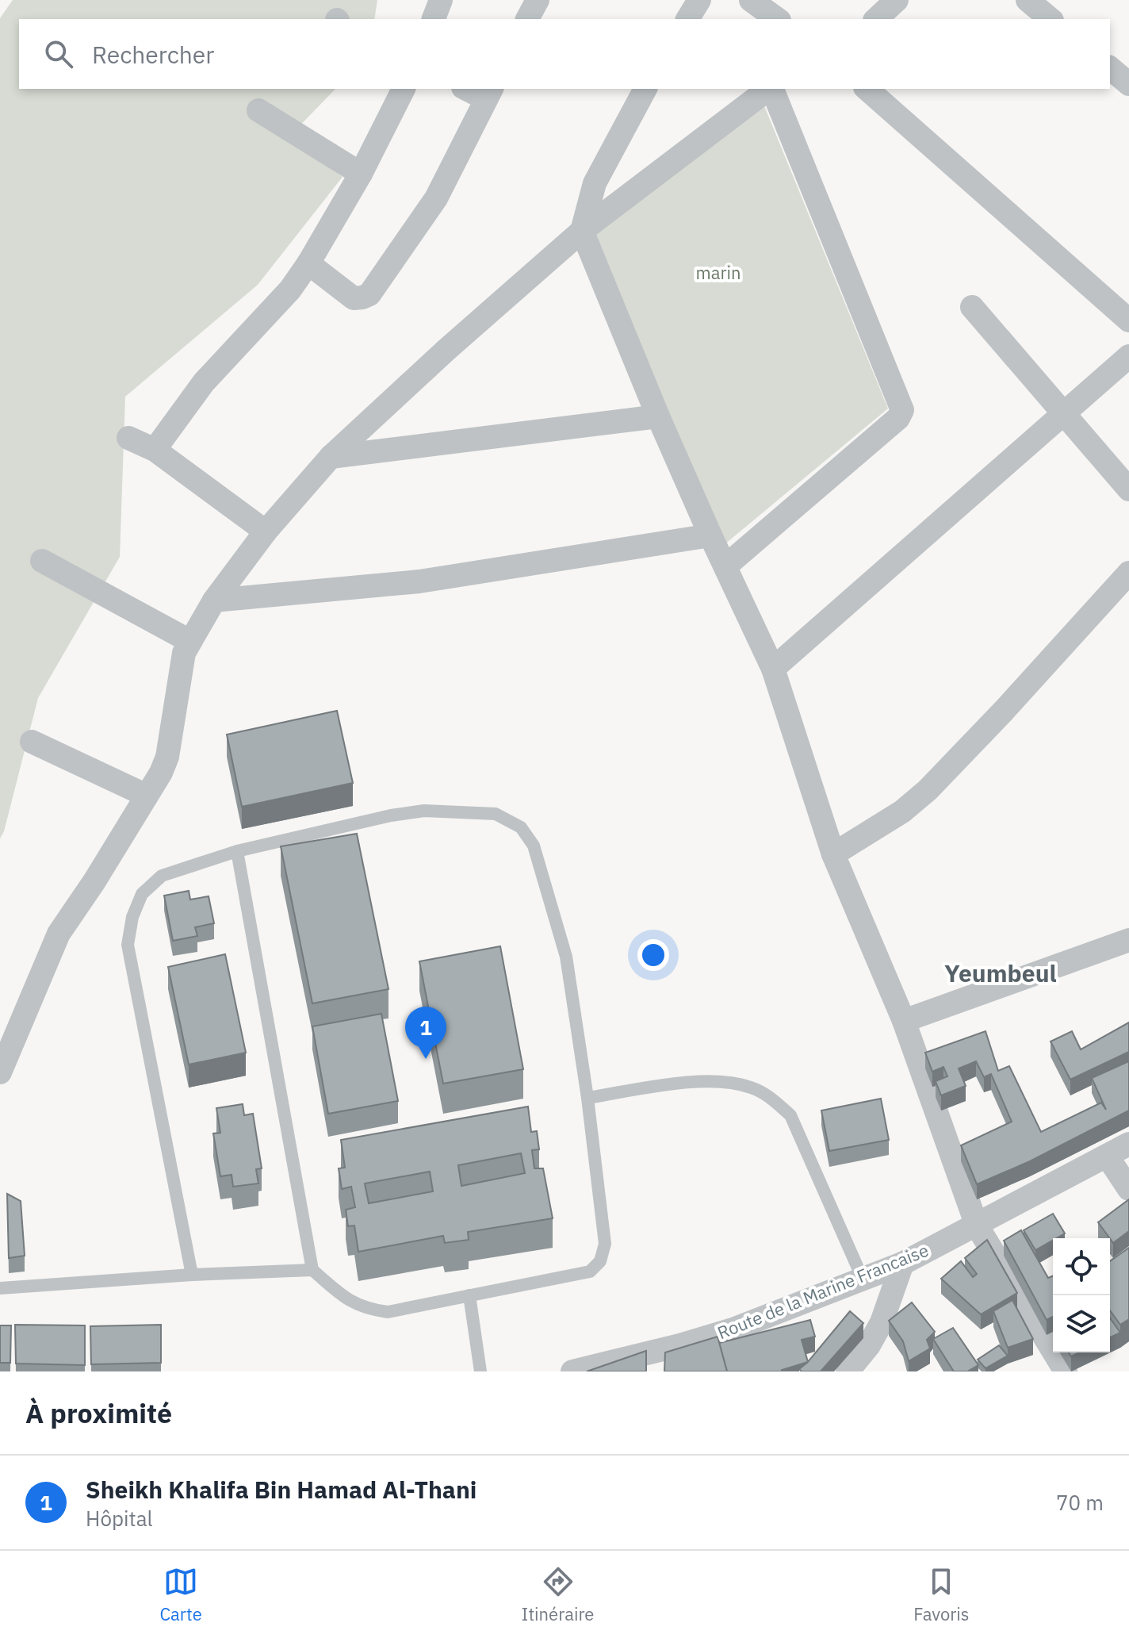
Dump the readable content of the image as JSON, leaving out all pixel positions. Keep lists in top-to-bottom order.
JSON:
{
  "streets": {
    "street": ["Route de la Marine Francaise"]
  },
  "districts": ["Yeumbeul"],
  "parks": ["marin"],
  "page": {
    "search": "Rechercher",
    "pins": "1",
    "heading": "À proximité",
    "list": [
      {
        "mark": "1",
        "name": "Sheikh Khalifa Bin Hamad Al-Thani",
        "note": "Hôpital",
        "value": "70 m"
      }
    ],
    "nav": ["Carte", "Itinéraire", "Favoris"]
  }
}
